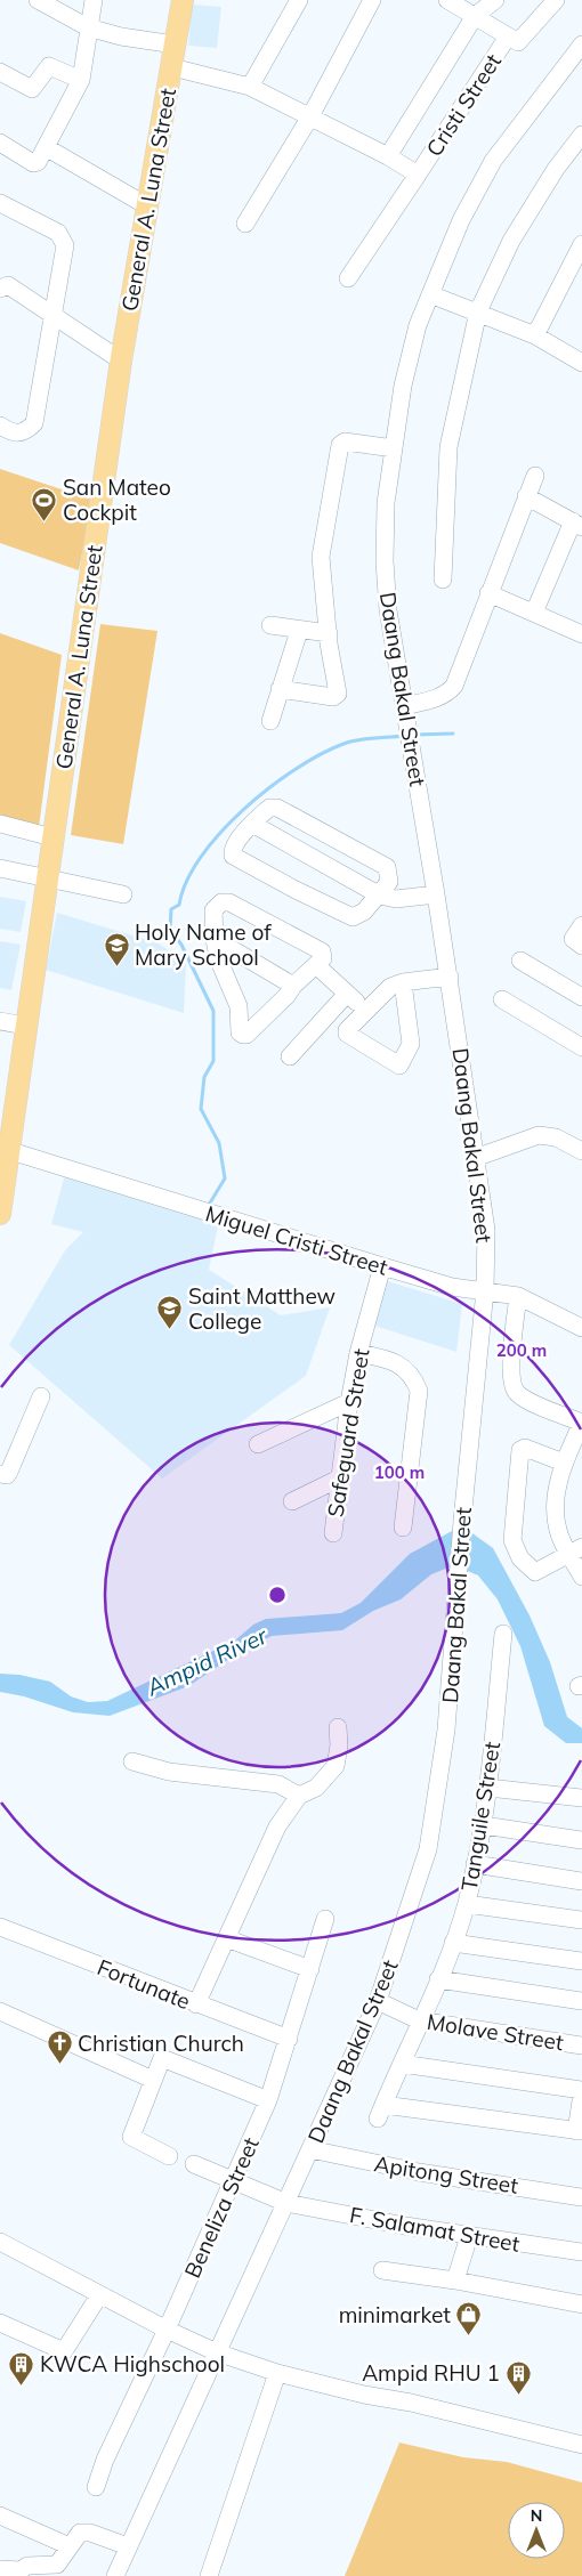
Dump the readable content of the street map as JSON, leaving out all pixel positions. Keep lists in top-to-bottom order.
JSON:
{
  "streets": {
    "main road": ["General A. Luna Street"],
    "street": [
      "Cristi Street",
      "Daang Bakal Street",
      "Miguel Cristi Street",
      "Safeguard Street",
      "Tanguile Street",
      "Fortunate",
      "Molave Street",
      "Apitong Street",
      "Beneliza Street",
      "F. Salamat Street"
    ]
  },
  "crossings": [
    ["General A. Luna Street", "Miguel Cristi Street"],
    ["Daang Bakal Street", "Miguel Cristi Street"],
    ["Daang Bakal Street", "Molave Street"],
    ["Daang Bakal Street", "Apitong Street"],
    ["Daang Bakal Street", "F. Salamat Street"],
    ["Miguel Cristi Street", "Safeguard Street"],
    ["Tanguile Street", "Molave Street"],
    ["Fortunate", "Beneliza Street"],
    ["Beneliza Street", "F. Salamat Street"]
  ],
  "water": ["Ampid River"],
  "places": {
    "sports": ["San Mateo Cockpit"],
    "school or university": ["Holy Name of Mary School", "Saint Matthew College"],
    "church": ["Christian Church"],
    "shop": ["minimarket"],
    "building": ["KWCA Highschool", "Ampid RHU 1"]
  },
  "north": "top",
  "rings": ["200 m", "100 m"]
}
